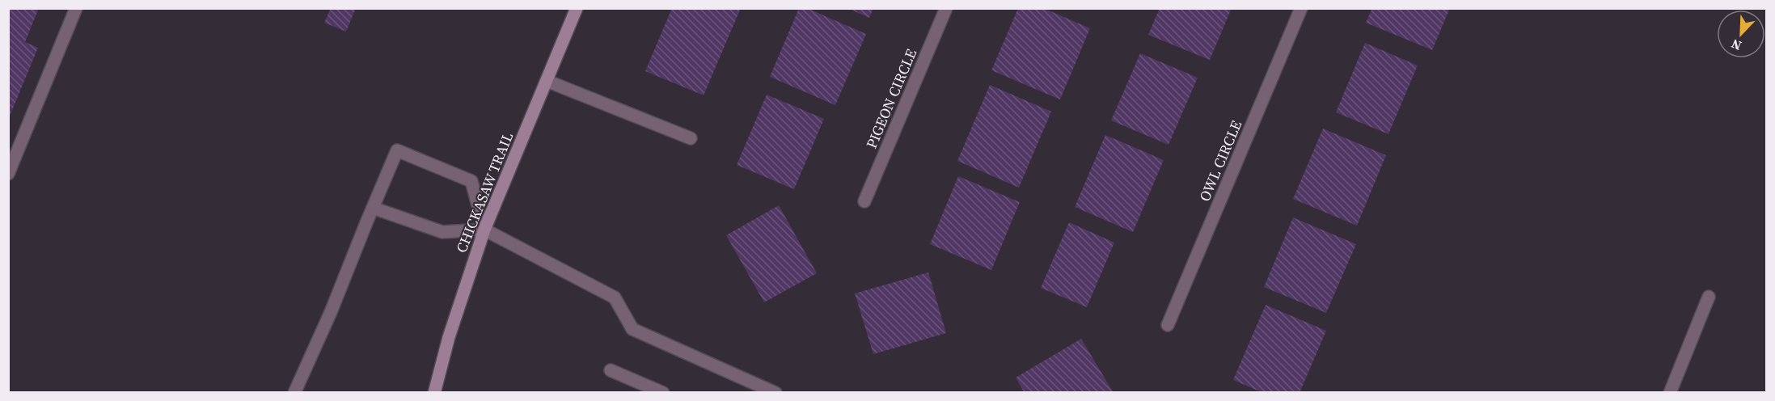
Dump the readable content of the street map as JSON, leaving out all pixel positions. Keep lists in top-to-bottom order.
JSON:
{
  "streets": {
    "street": ["PIGEON CIRCLE", "OWL CIRCLE", "CHICKASAW TRAIL"]
  },
  "north": "bottom left"
}
